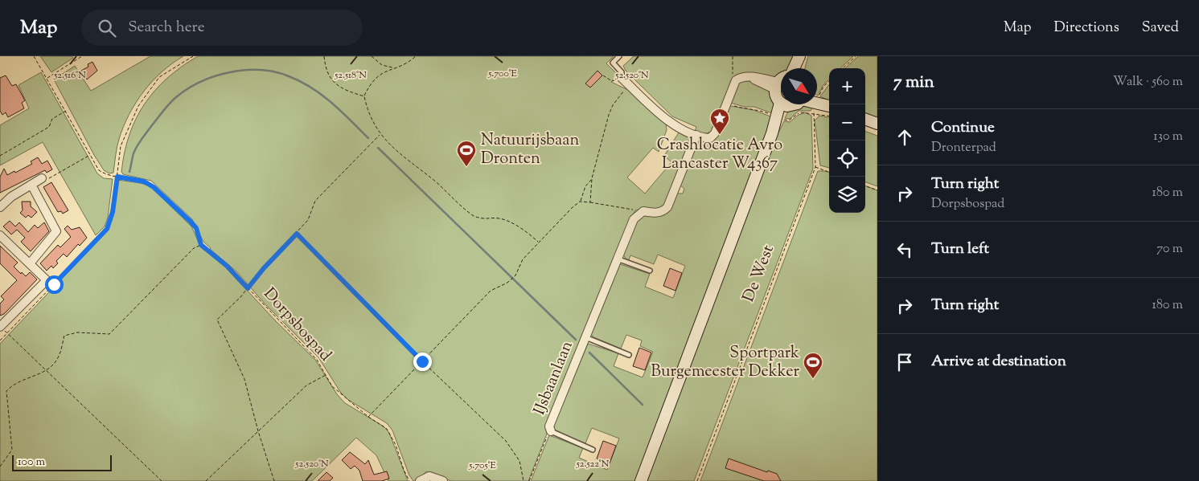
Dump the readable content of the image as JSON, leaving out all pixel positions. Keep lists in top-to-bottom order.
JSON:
{
  "streets": {
    "street": ["IJsbaanlaan"],
    "path": ["De West", "Dorpsbospad"]
  },
  "places": {
    "place": ["Crashlocatie Avro Lancaster W4367"],
    "sports": ["Natuurijsbaan Dronten", "Sportpark Burgemeester Dekker"]
  },
  "scale_bar": "100 m",
  "north": "bottom right",
  "page": {
    "header": "Map",
    "search": "Search here",
    "nav": ["Map", "Directions", "Saved"],
    "heading": ["7 min", "Walk · 560 m"],
    "map_buttons": ["+", "−"],
    "list": [
      ["Continue", "Dronterpad", "130 m"],
      ["Turn right", "Dorpsbospad", "180 m"],
      ["Turn left", "70 m"],
      ["Turn right", "180 m"],
      "Arrive at destination"
    ],
    "scale": "100 m"
  },
  "coordinates": [
    "5.700°E",
    "52.518°N",
    "52.520°N",
    "52.516°N",
    "52.522°N",
    "5.705°E"
  ]
}
